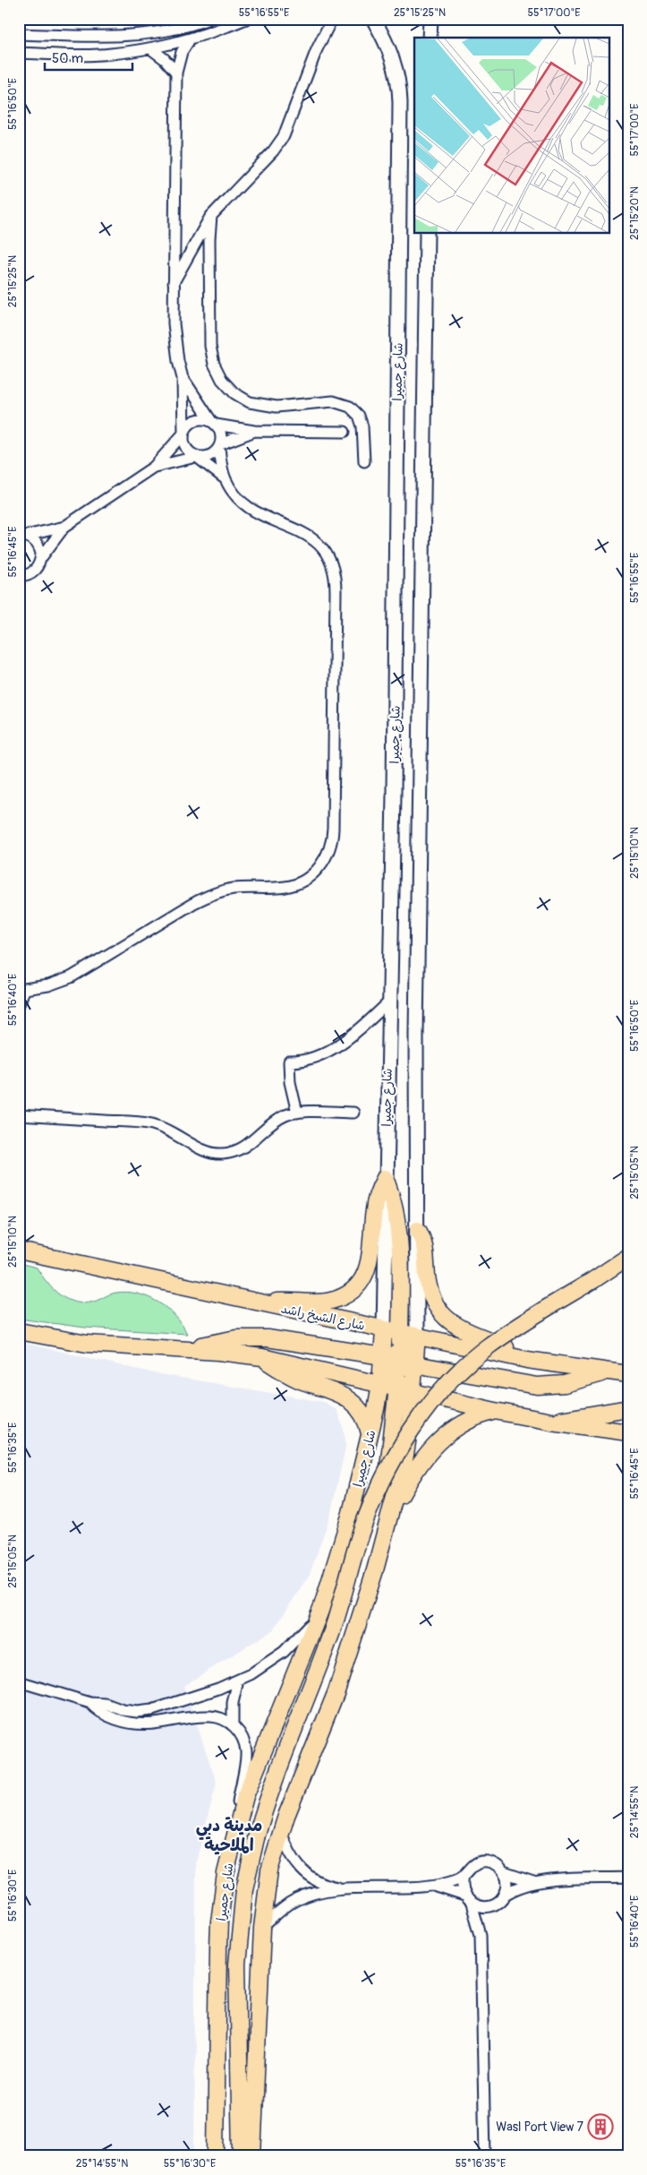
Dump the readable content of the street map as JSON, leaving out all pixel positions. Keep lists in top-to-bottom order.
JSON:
{
  "streets": {
    "main road": ["شارع جميرا", "شارع الشيخ راشد"]
  },
  "crossings": [
    ["شارع جميرا", "شارع الشيخ راشد"]
  ],
  "districts": ["مدينة دبي الملاحية"],
  "places": {
    "building": ["Wasl Port View 7"]
  },
  "scale_bar": "50 m",
  "coordinates": [
    "55°16'55\"E",
    "25°15'25\"N",
    "55°17'00\"E",
    "55°16'50\"E",
    "25°15'20\"N",
    "55°16'45\"E",
    "25°15'10\"N",
    "55°16'40\"E",
    "25°15'05\"N",
    "55°16'35\"E",
    "25°14'55\"N",
    "55°16'30\"E"
  ]
}
